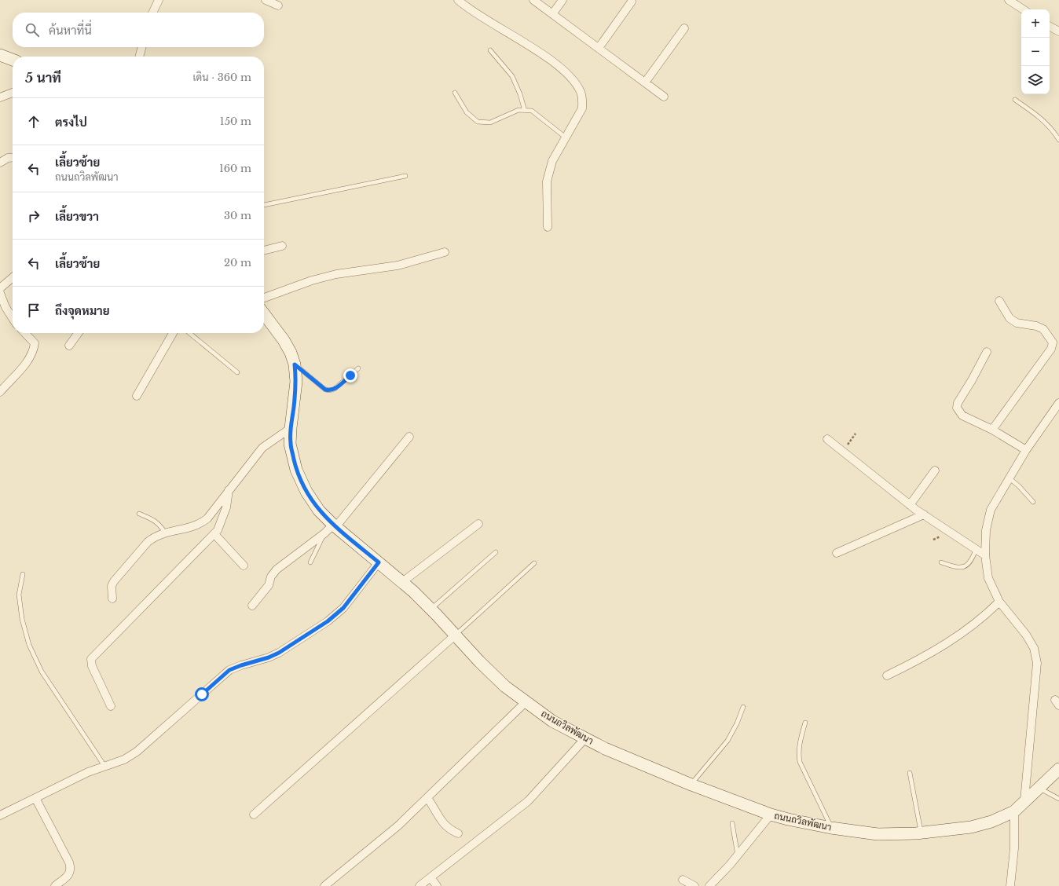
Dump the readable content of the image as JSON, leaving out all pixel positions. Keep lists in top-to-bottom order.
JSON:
{
  "streets": {
    "street": ["ถนนถวิลพัฒนา"]
  },
  "page": {
    "map_buttons": ["+", "−"],
    "search": "ค้นหาที่นี่",
    "heading": ["5 นาที", "เดิน · 360 m"],
    "list": [
      ["ตรงไป", "150 m"],
      ["เลี้ยวซ้าย", "ถนนถวิลพัฒนา", "160 m"],
      ["เลี้ยวขวา", "30 m"],
      ["เลี้ยวซ้าย", "20 m"],
      "ถึงจุดหมาย"
    ]
  }
}
